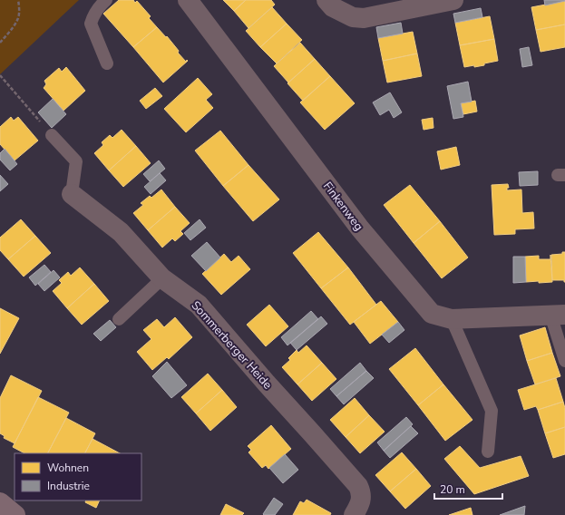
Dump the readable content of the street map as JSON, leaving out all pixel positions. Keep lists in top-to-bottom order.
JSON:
{
  "streets": {
    "street": ["Finkenweg", "Sommerberger Heide"]
  },
  "legend": ["Wohnen", "Industrie"],
  "scale_bar": "20 m"
}
